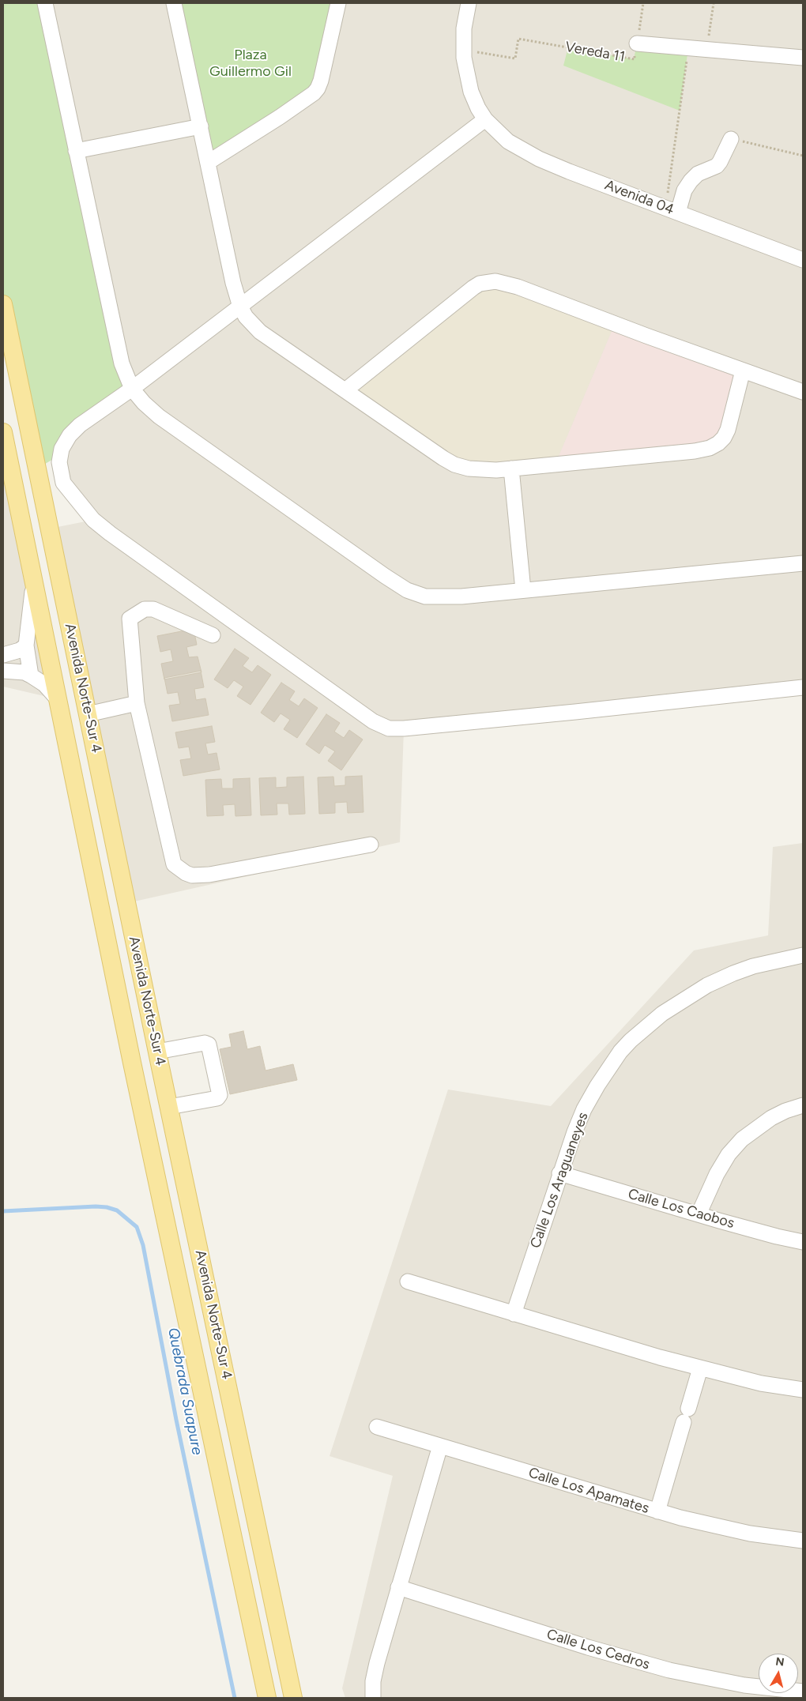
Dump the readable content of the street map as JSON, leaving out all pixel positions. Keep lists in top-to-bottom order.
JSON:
{
  "streets": {
    "main road": ["Avenida Norte-Sur 4"],
    "street": [
      "Vereda 11",
      "Avenida 04",
      "Calle Los Araguaneyes",
      "Calle Los Caobos",
      "Calle Los Apamates",
      "Calle Los Cedros"
    ]
  },
  "crossings": [
    ["Vereda 11", "Avenida 04"],
    ["Calle Los Araguaneyes", "Calle Los Caobos"]
  ],
  "water": ["Quebrada Suapure"],
  "parks": ["Plaza Guillermo Gil"],
  "north": "top"
}
